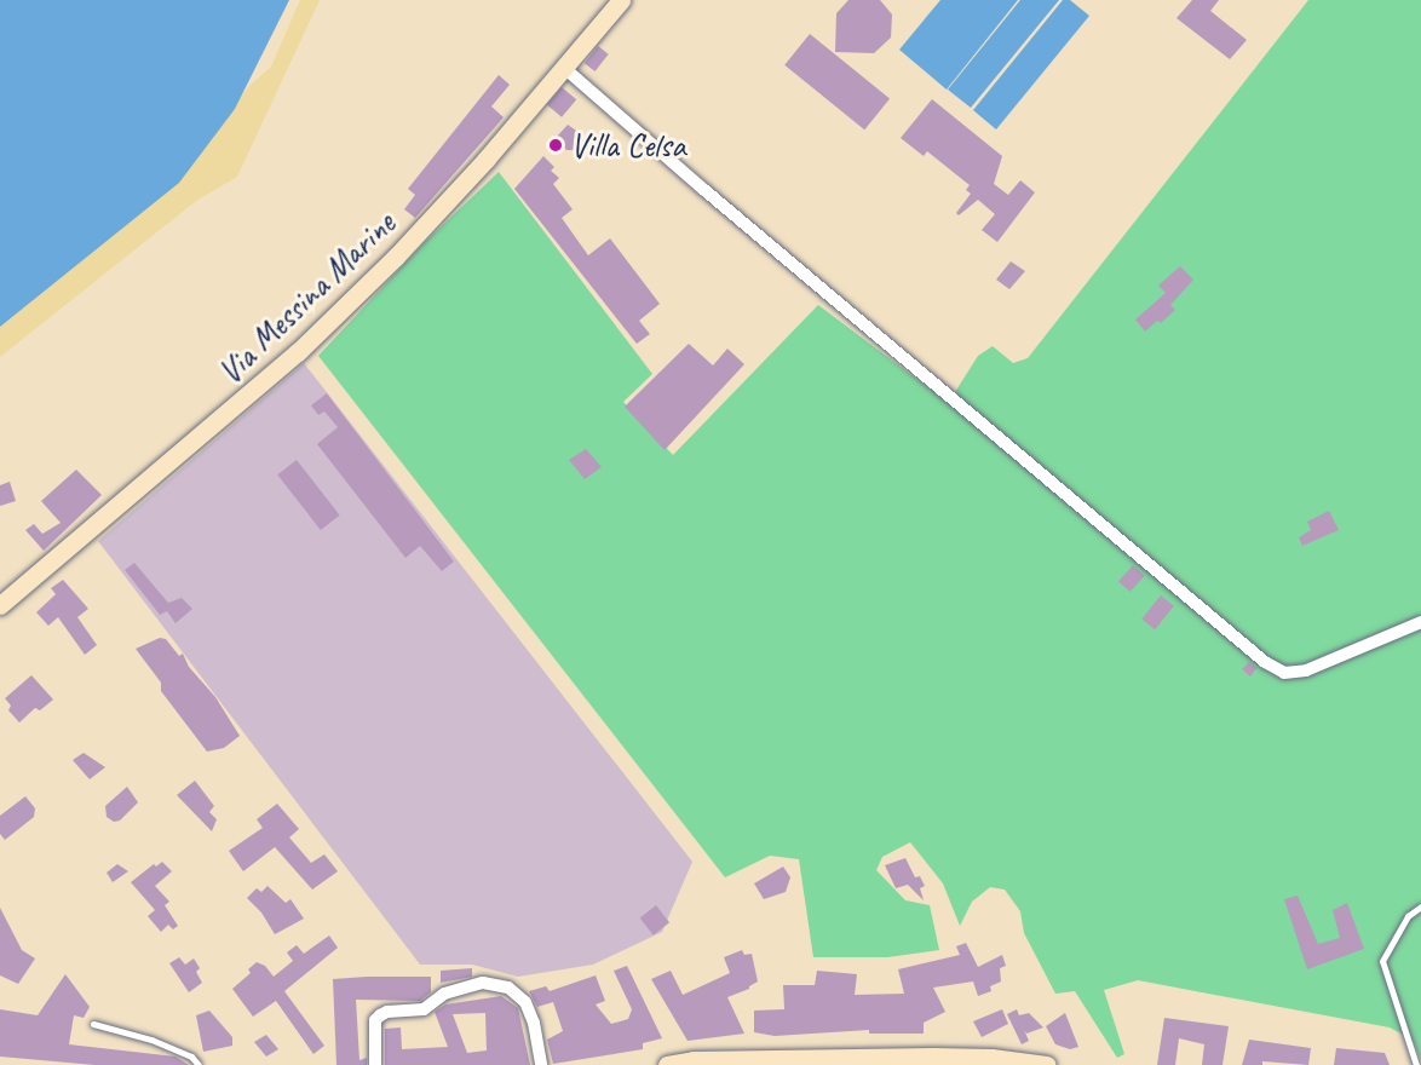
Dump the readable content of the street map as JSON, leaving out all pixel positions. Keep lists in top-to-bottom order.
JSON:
{
  "streets": {
    "main road": ["Via Messina Marine"]
  },
  "places": ["Villa Celsa"]
}
